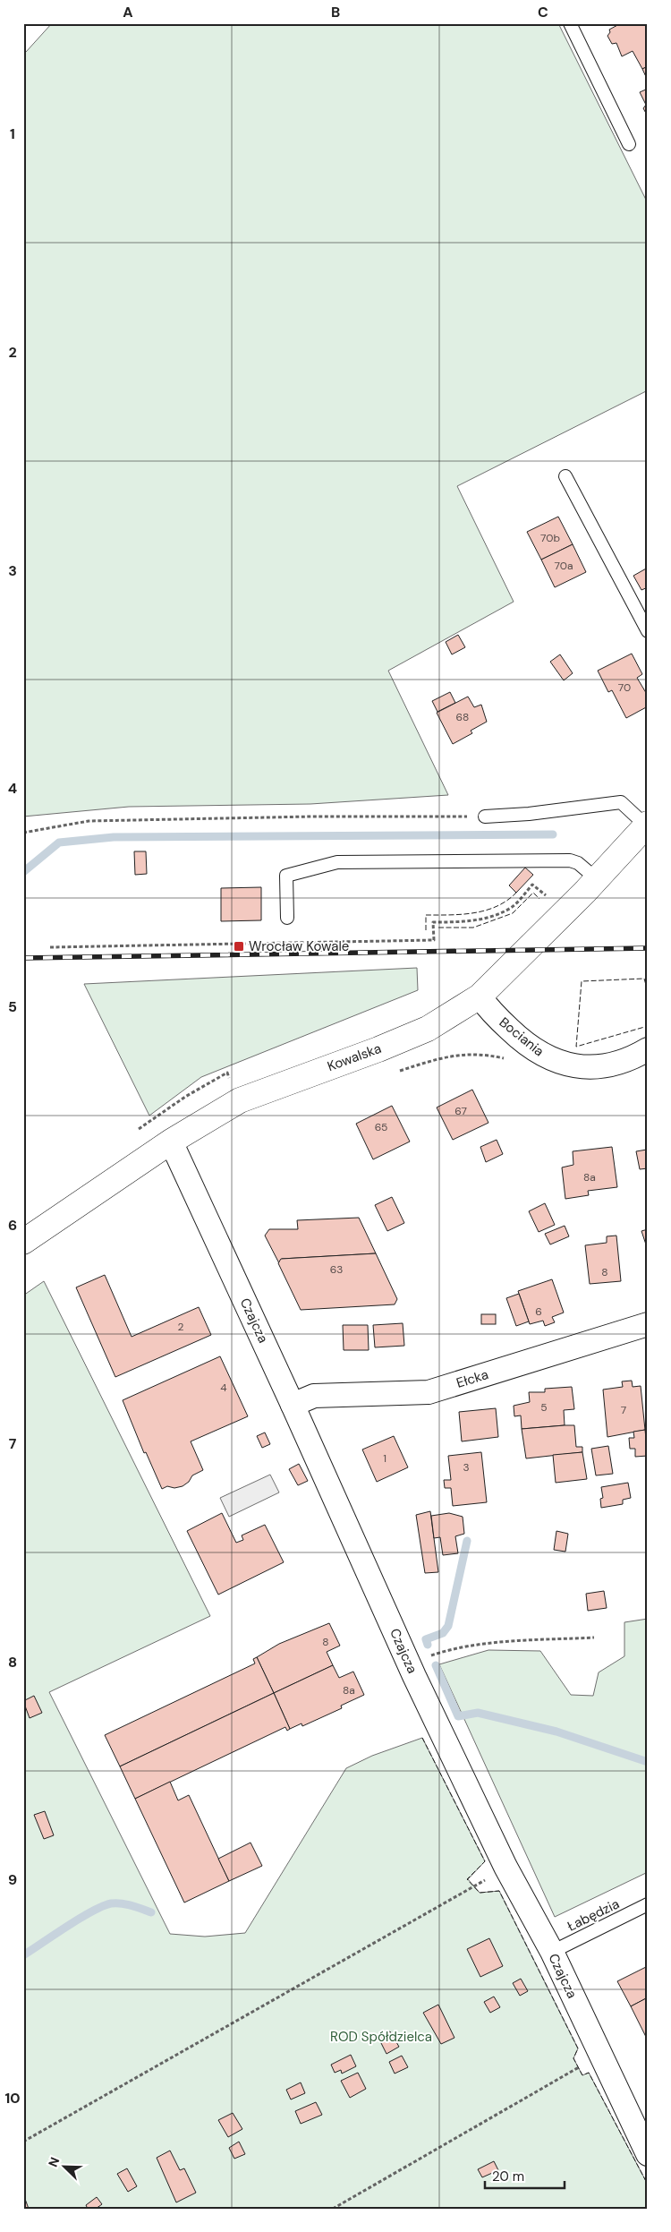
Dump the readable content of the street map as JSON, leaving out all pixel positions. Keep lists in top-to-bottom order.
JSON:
{
  "streets": {
    "street": [
      "Bociania",
      "Kowalska",
      "Czajcza",
      "Ełcka"
    ],
    "lane": ["Łabędzia"]
  },
  "crossings": [
    ["Bociania", "Kowalska"],
    ["Kowalska", "Czajcza"],
    ["Czajcza", "Ełcka"],
    ["Czajcza", "Łabędzia"]
  ],
  "parks": ["ROD Spółdzielca"],
  "places": {
    "transit": ["Wrocław Kowale"]
  },
  "house_numbers": [
    "70b",
    "70a",
    "70",
    "68",
    "67",
    "65",
    "8a",
    "63",
    "8",
    "6",
    "2",
    "4",
    "5",
    "7",
    "1",
    "3",
    "8",
    "8a"
  ],
  "scale_bar": "20 m",
  "north": "top left",
  "grid": {
    "columns": ["A", "B", "C"],
    "rows": [
      "1",
      "2",
      "3",
      "4",
      "5",
      "6",
      "7",
      "8",
      "9",
      "10"
    ]
  }
}
